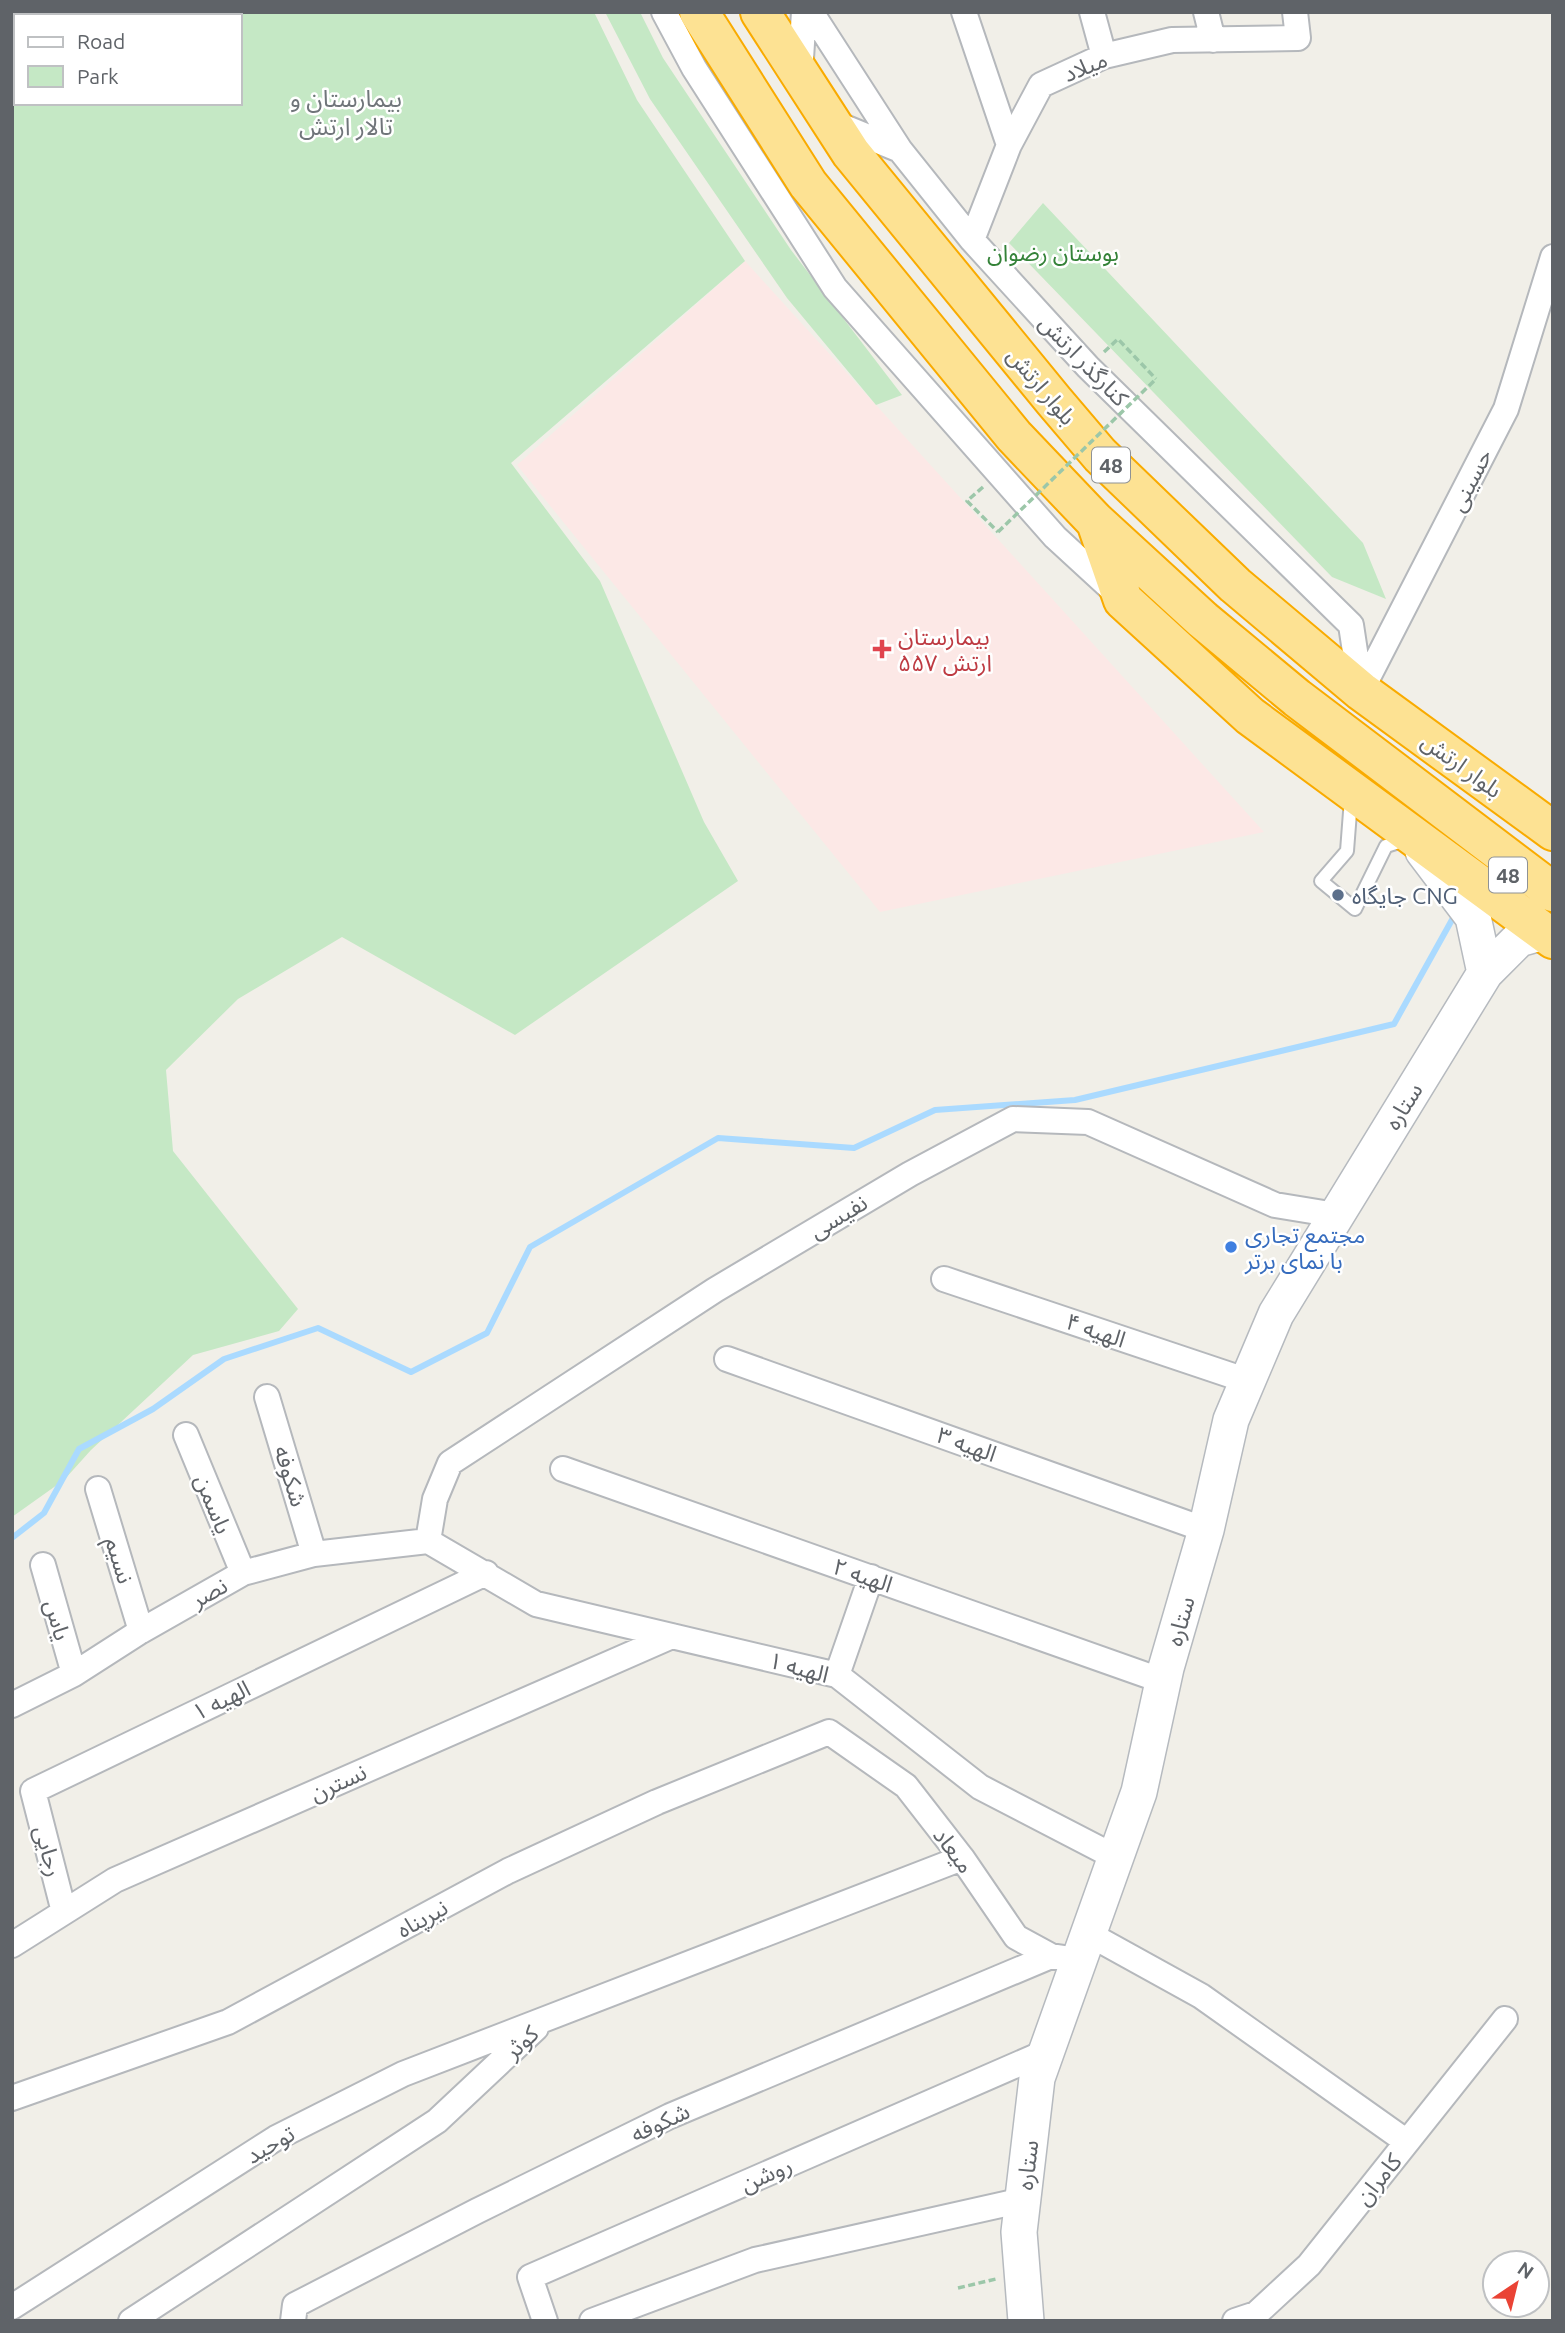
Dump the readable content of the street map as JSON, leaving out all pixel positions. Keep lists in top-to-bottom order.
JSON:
{
  "streets": {
    "highway": ["بلوار ارتش", "48"],
    "street": [
      "میلاد",
      "کنارگذر ارتش",
      "حسینی",
      "ستاره",
      "نفیسی",
      "الهیه ۴",
      "الهیه ۳",
      "شکوفه",
      "یاسمن",
      "نسیم",
      "الهیه ۲",
      "نصر",
      "یاس",
      "الهیه ۱",
      "نسترن",
      "میعاد",
      "رجایی",
      "نیرپناه",
      "کوثر",
      "توحید",
      "روشن",
      "کامران"
    ]
  },
  "crossings": [
    ["میلاد", "کنارگذر ارتش"],
    ["کنارگذر ارتش", "بلوار ارتش"],
    ["کنارگذر ارتش", "حسینی"],
    ["بلوار ارتش", "48"],
    ["بلوار ارتش", "حسینی"],
    ["48", "ستاره"],
    ["ستاره", "نفیسی"],
    ["ستاره", "الهیه ۴"],
    ["ستاره", "الهیه ۳"],
    ["ستاره", "شکوفه"],
    ["ستاره", "الهیه ۲"],
    ["ستاره", "الهیه ۱"],
    ["ستاره", "میعاد"],
    ["ستاره", "روشن"],
    ["نفیسی", "نصر"],
    ["نفیسی", "الهیه ۱"],
    ["شکوفه", "نصر"],
    ["شکوفه", "میعاد"],
    ["یاسمن", "نصر"],
    ["نسیم", "نصر"],
    ["نصر", "یاس"],
    ["نصر", "الهیه ۱"],
    ["الهیه ۱", "نسترن"],
    ["الهیه ۱", "رجایی"],
    ["نسترن", "رجایی"],
    ["میعاد", "نیرپناه"],
    ["میعاد", "کوثر"],
    ["میعاد", "کامران"],
    ["کوثر", "توحید"]
  ],
  "districts": ["بیمارستان و تالار ارتش"],
  "parks": ["بوستان رضوان"],
  "places": {
    "health": ["بیمارستان ۵۵۷ ارتش"],
    "other": ["جایگاه CNG", "مجتمع تجاری با نمای برتر"]
  },
  "legend": ["Road", "Park"],
  "north": "top right"
}
